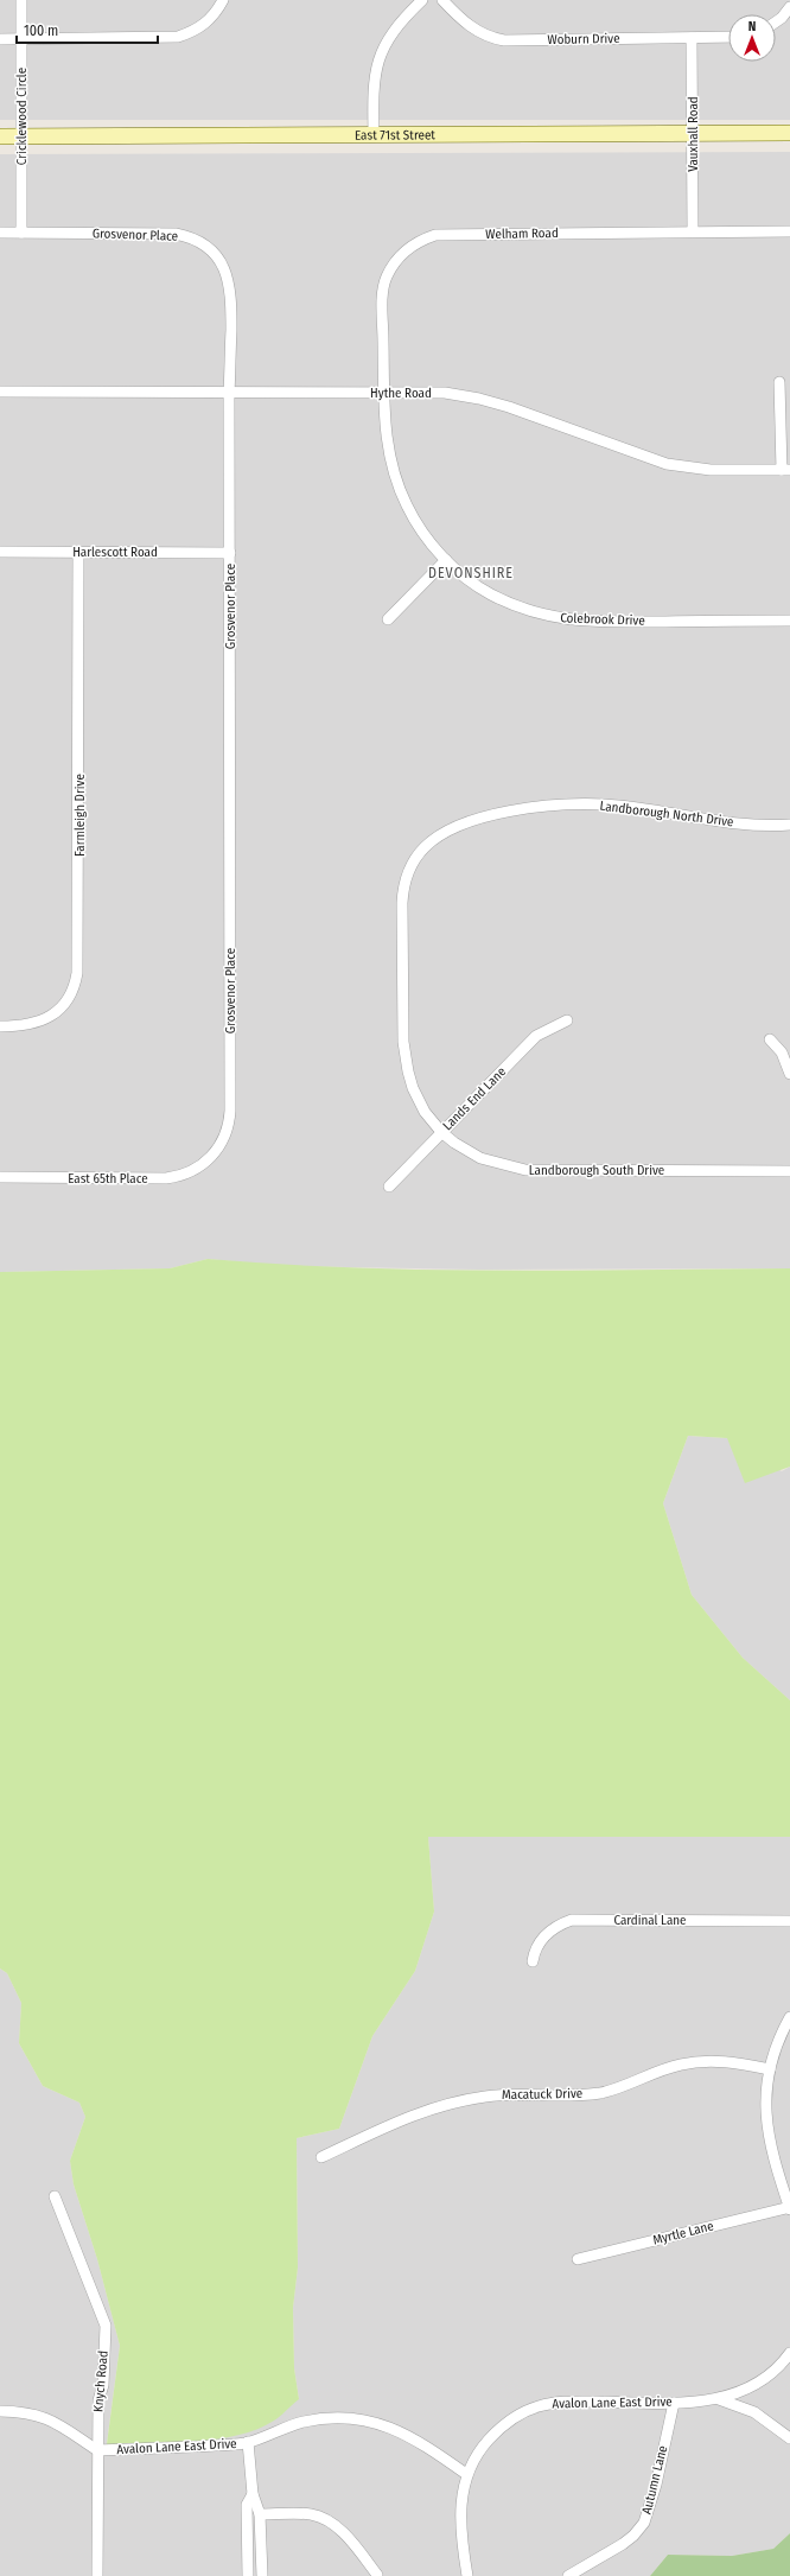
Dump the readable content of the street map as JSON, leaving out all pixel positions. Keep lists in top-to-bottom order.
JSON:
{
  "streets": {
    "main road": ["East 71st Street"],
    "street": [
      "Woburn Drive",
      "Cricklewood Circle",
      "Vauxhall Road",
      "Welham Road",
      "Grosvenor Place",
      "Hythe Road",
      "Harlescott Road",
      "Colebrook Drive",
      "Landborough North Drive",
      "Farmleigh Drive",
      "Lands End Lane",
      "Landborough South Drive",
      "East 65th Place",
      "Cardinal Lane",
      "Macatuck Drive",
      "Myrtle Lane",
      "Knych Road",
      "Avalon Lane East Drive",
      "Autumn Lane"
    ]
  },
  "crossings": [
    ["Woburn Drive", "Vauxhall Road"],
    ["Cricklewood Circle", "East 71st Street"],
    ["Cricklewood Circle", "Grosvenor Place"],
    ["Vauxhall Road", "East 71st Street"],
    ["Vauxhall Road", "Welham Road"],
    ["Welham Road", "Hythe Road"],
    ["Welham Road", "Colebrook Drive"],
    ["Grosvenor Place", "Hythe Road"],
    ["Grosvenor Place", "Harlescott Road"],
    ["Grosvenor Place", "East 65th Place"],
    ["Hythe Road", "Colebrook Drive"],
    ["Harlescott Road", "Farmleigh Drive"],
    ["Landborough North Drive", "Landborough South Drive"],
    ["Lands End Lane", "Landborough South Drive"],
    ["Knych Road", "Avalon Lane East Drive"],
    ["Avalon Lane East Drive", "Autumn Lane"]
  ],
  "districts": ["DEVONSHIRE"],
  "scale_bar": "100 m",
  "north": "top"
}
